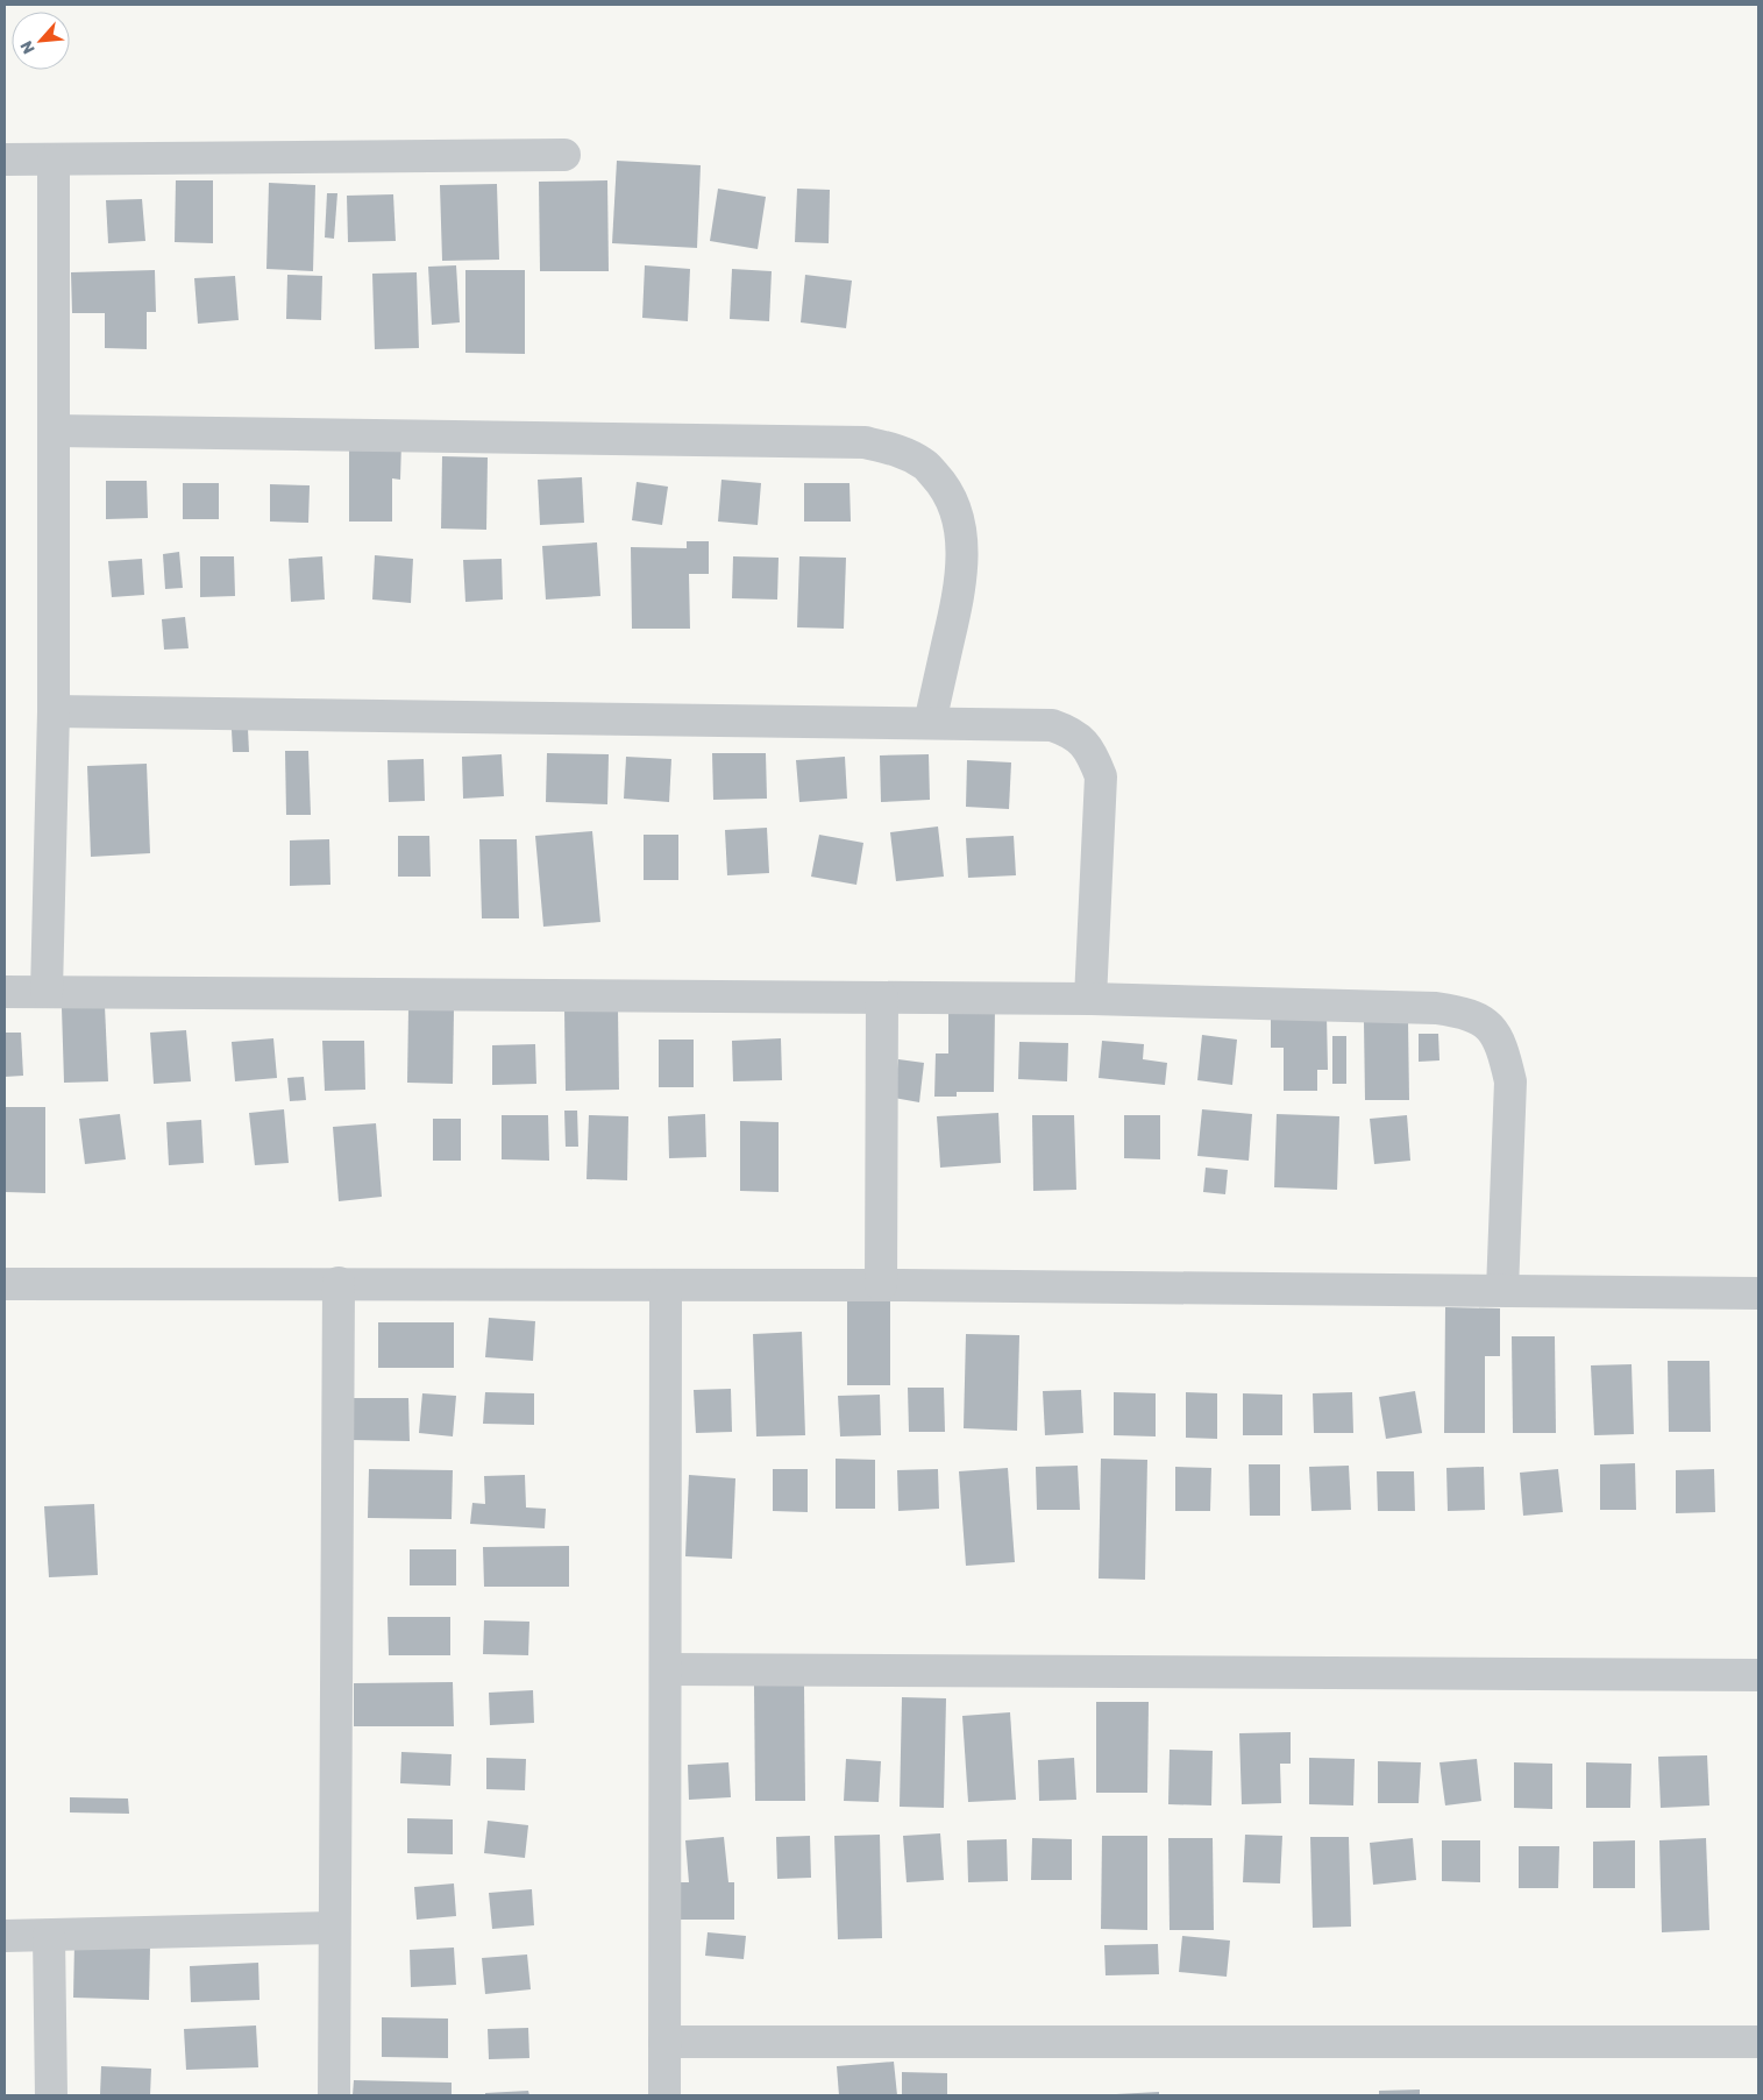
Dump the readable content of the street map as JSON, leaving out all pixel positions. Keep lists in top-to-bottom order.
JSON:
{
  "north": "bottom left"
}
